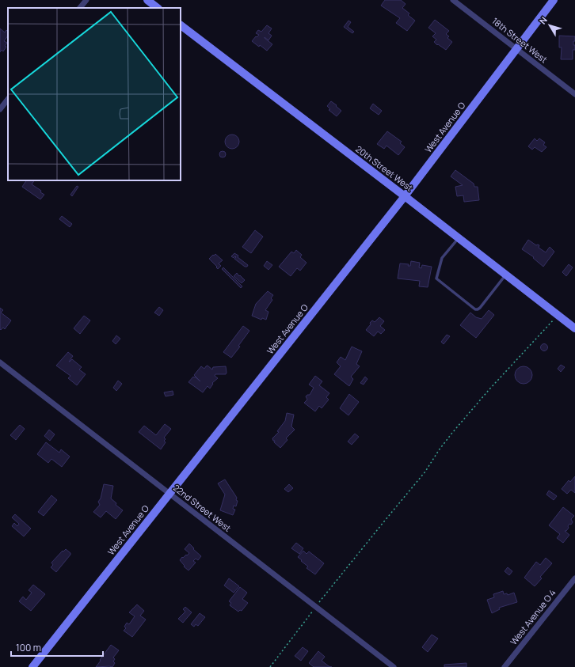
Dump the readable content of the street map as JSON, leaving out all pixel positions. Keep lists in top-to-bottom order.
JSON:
{
  "streets": {
    "street": [
      "18th Street West",
      "West Avenue O",
      "20th Street West",
      "22nd Street West",
      "West Avenue O 4"
    ]
  },
  "crossings": [
    ["18th Street West", "West Avenue O"],
    ["West Avenue O", "20th Street West"],
    ["West Avenue O", "22nd Street West"]
  ],
  "scale_bar": "100 m",
  "north": "top left"
}
